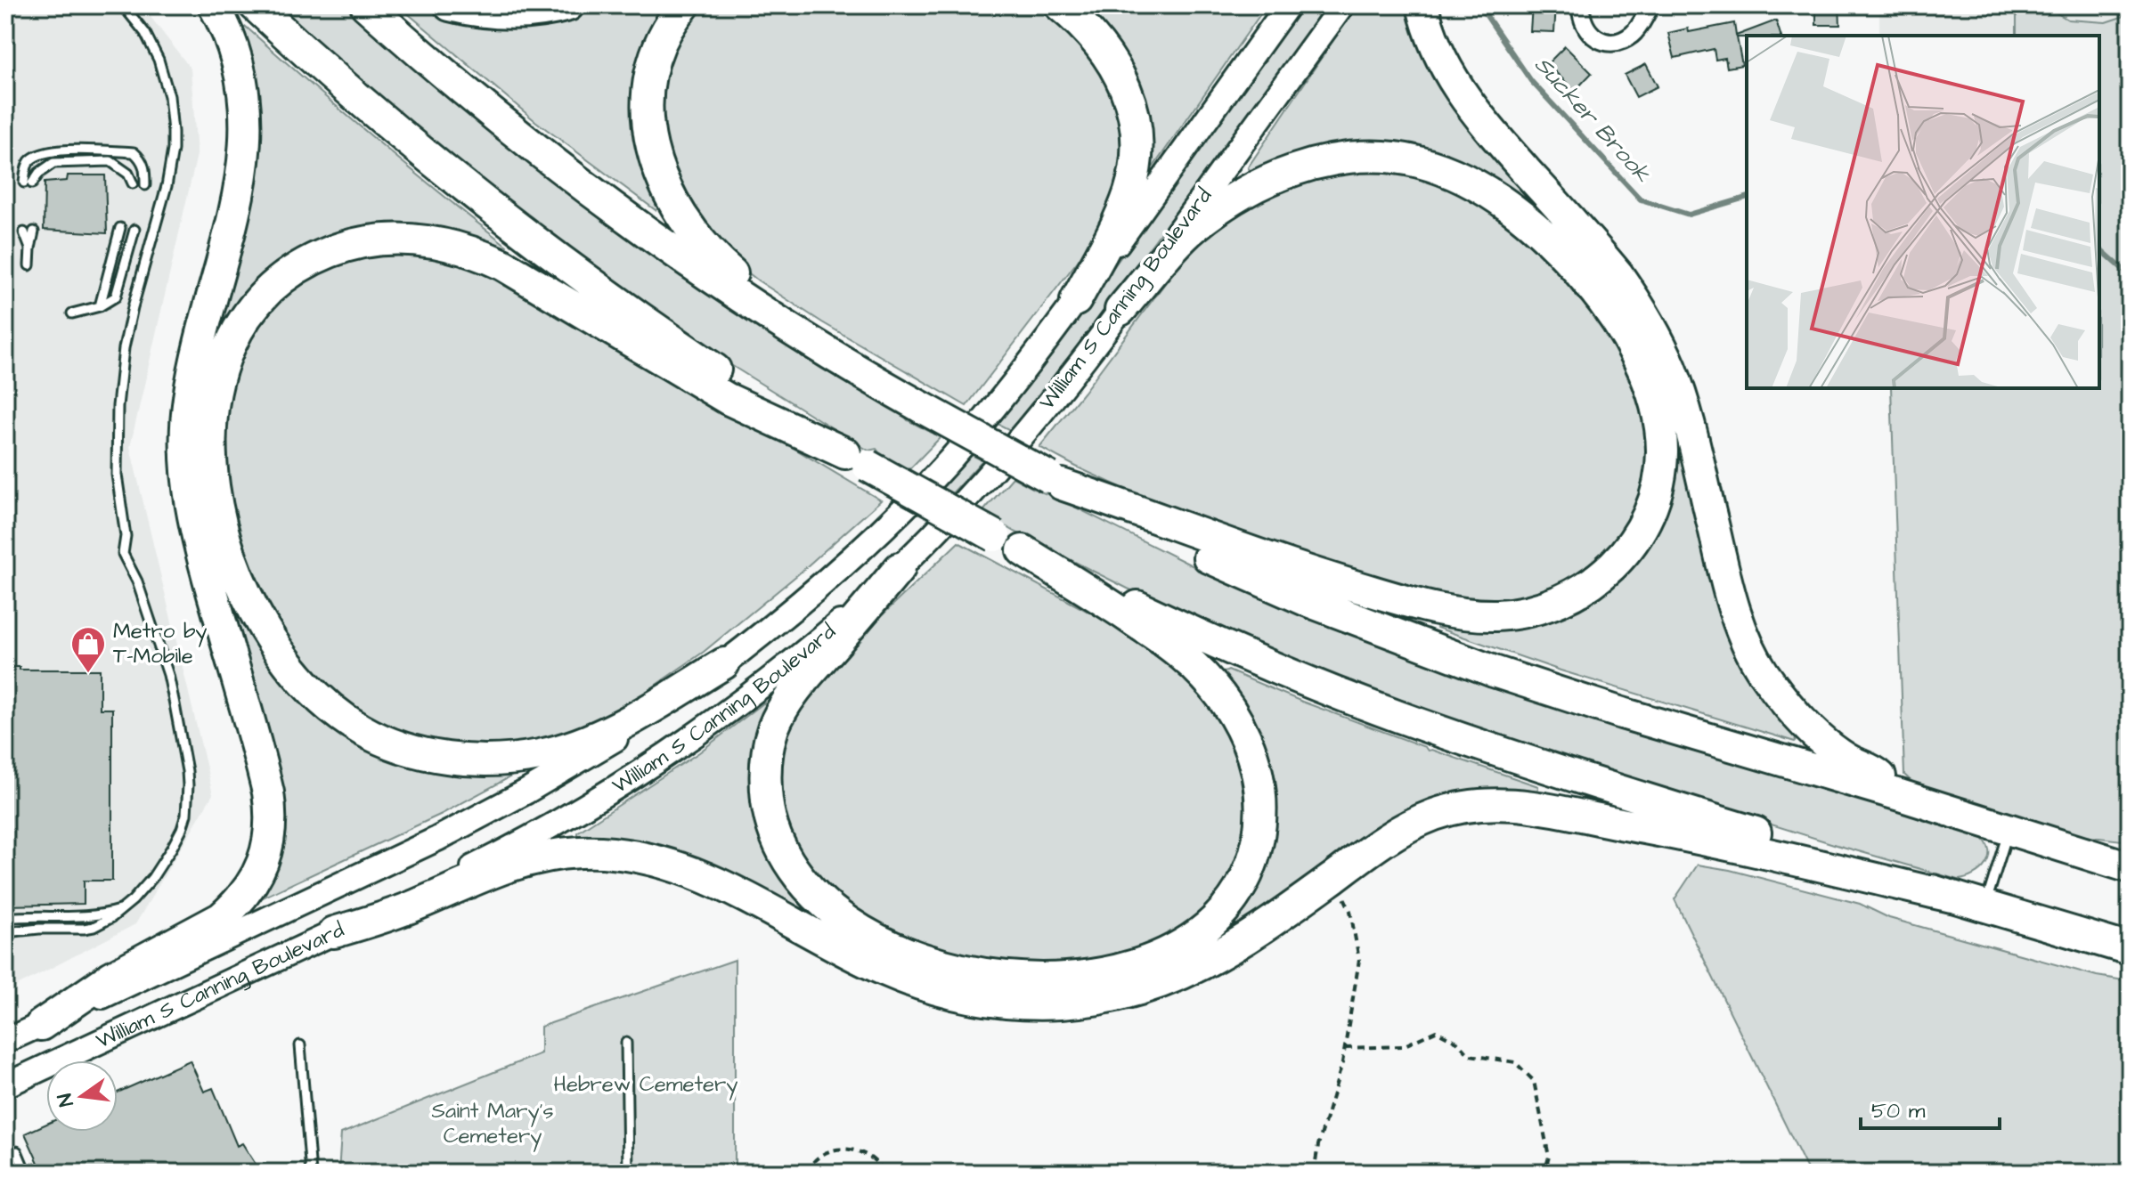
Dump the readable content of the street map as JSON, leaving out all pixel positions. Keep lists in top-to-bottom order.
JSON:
{
  "streets": {
    "main road": ["William S Canning Boulevard"]
  },
  "water": ["Sucker Brook"],
  "parks": ["Hebrew Cemetery", "Saint Mary's Cemetery"],
  "places": {
    "shop": ["Metro by T-Mobile"]
  },
  "scale_bar": "50 m",
  "north": "left"
}
